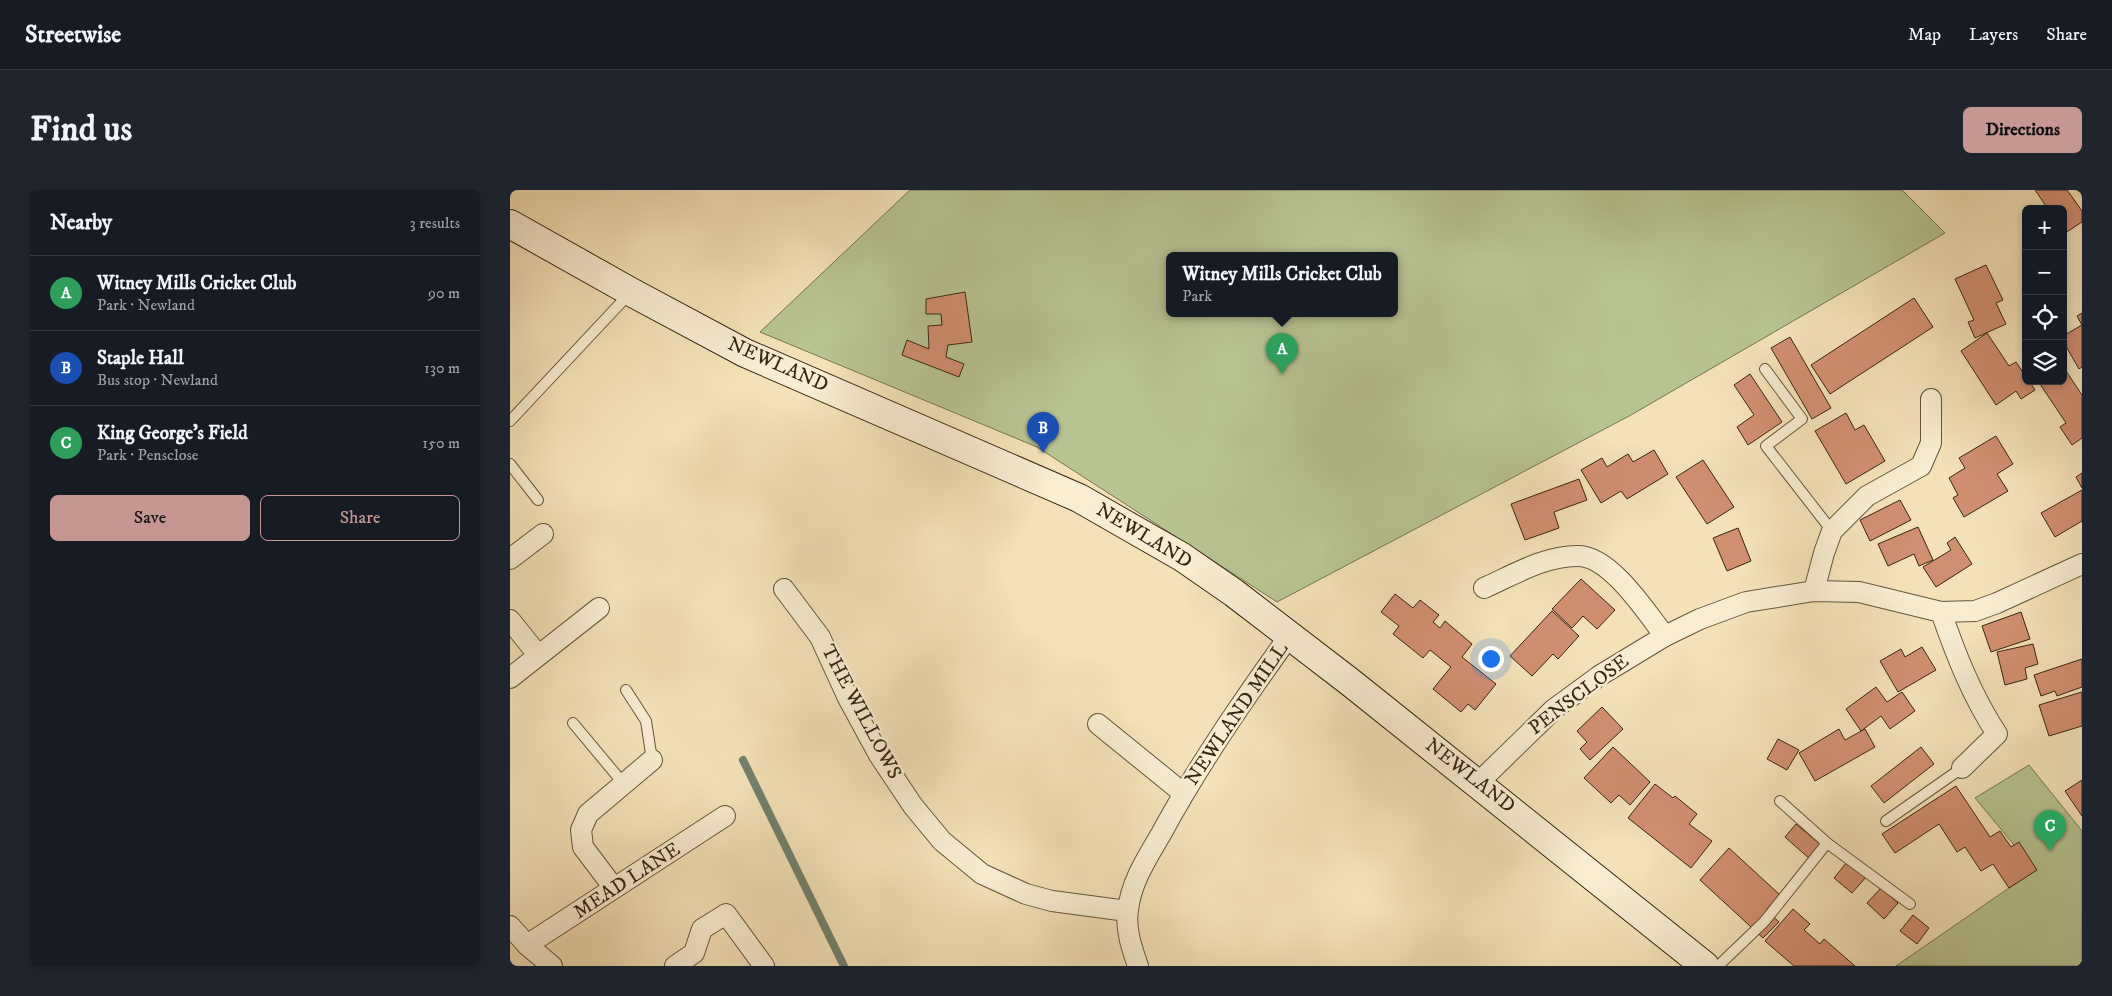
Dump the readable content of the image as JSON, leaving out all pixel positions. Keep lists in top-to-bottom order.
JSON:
{
  "streets": {
    "main road": ["NEWLAND"],
    "street": [
      "PENSCLOSE",
      "THE WILLOWS",
      "NEWLAND MILL",
      "MEAD LANE"
    ]
  },
  "crossings": [
    ["NEWLAND", "PENSCLOSE"],
    ["NEWLAND", "NEWLAND MILL"],
    ["THE WILLOWS", "NEWLAND MILL"]
  ],
  "page": {
    "header": "Streetwise",
    "nav": ["Map", "Layers", "Share"],
    "buttons": [
      "Directions",
      ["Save", "Share"]
    ],
    "title": "Find us",
    "heading": ["Nearby", "3 results"],
    "map_buttons": ["+", "−"],
    "popup": ["Witney Mills Cricket Club", "Park"],
    "list": [
      {
        "mark": "A",
        "name": "Witney Mills Cricket Club",
        "note": "Park · Newland",
        "value": "90 m"
      },
      {
        "mark": "B",
        "name": "Staple Hall",
        "note": "Bus stop · Newland",
        "value": "130 m"
      },
      {
        "mark": "C",
        "name": "King George's Field",
        "note": "Park · Pensclose",
        "value": "150 m"
      }
    ],
    "pins": ["A", "B", "C"]
  }
}
